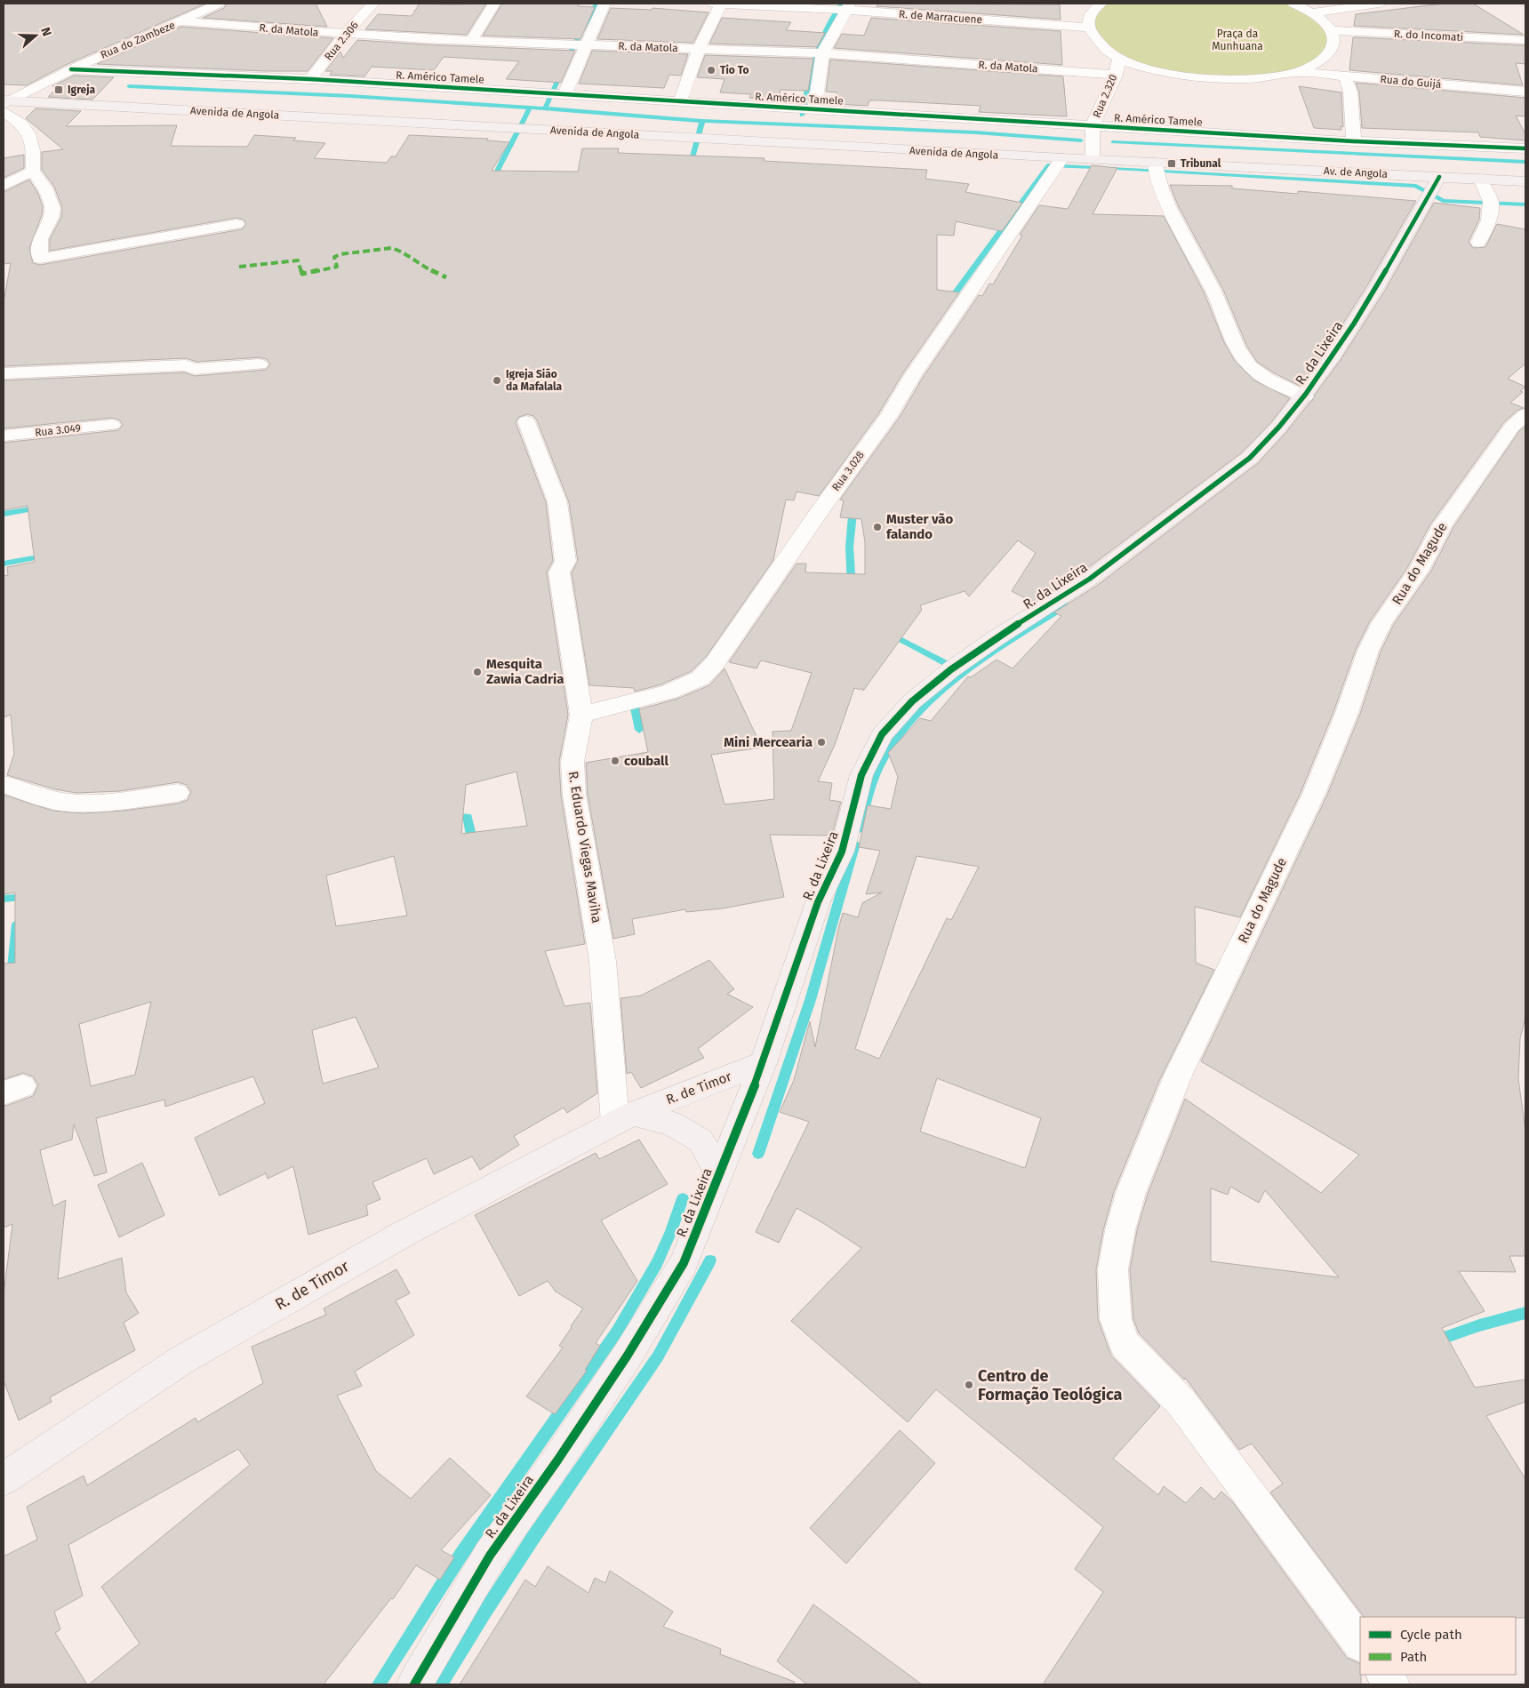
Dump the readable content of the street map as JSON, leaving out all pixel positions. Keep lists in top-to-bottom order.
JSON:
{
  "streets": {
    "street": [
      "R. de Marracuene",
      "R. da Matola",
      "R. do Incomati",
      "Rua do Zambeze",
      "Rua 2.306",
      "R. Américo Tamele",
      "Rua do Guijá",
      "Rua 2.320",
      "Avenida de Angola",
      "Av. de Angola",
      "R. da Lixeira",
      "Rua 3.049",
      "Rua 3.028",
      "Rua do Magude",
      "R. Eduardo Viegas Maviha",
      "R. de Timor"
    ]
  },
  "crossings": [
    ["R. da Matola", "Rua do Zambeze"],
    ["R. da Matola", "Rua 2.306"],
    ["R. da Matola", "Rua 2.320"],
    ["Rua do Zambeze", "R. Américo Tamele"],
    ["Rua do Zambeze", "Avenida de Angola"],
    ["Rua 2.306", "R. Américo Tamele"],
    ["R. Américo Tamele", "Rua 2.320"],
    ["Rua 2.320", "Avenida de Angola"],
    ["Avenida de Angola", "Av. de Angola"],
    ["Avenida de Angola", "Rua 3.028"],
    ["Av. de Angola", "R. da Lixeira"],
    ["R. da Lixeira", "R. de Timor"],
    ["Rua 3.028", "R. Eduardo Viegas Maviha"],
    ["R. Eduardo Viegas Maviha", "R. de Timor"]
  ],
  "parks": ["Praça da Munhuana"],
  "places": {
    "other": [
      "Tio To",
      "Igreja Sião da Mafalala",
      "Muster vão falando",
      "Mesquita Zawia Cadria",
      "Mini Mercearia",
      "couball",
      "Centro de Formação Teológica"
    ],
    "transit": ["Igreja", "Tribunal"]
  },
  "legend": ["Cycle path", "Path"],
  "north": "right"
}
